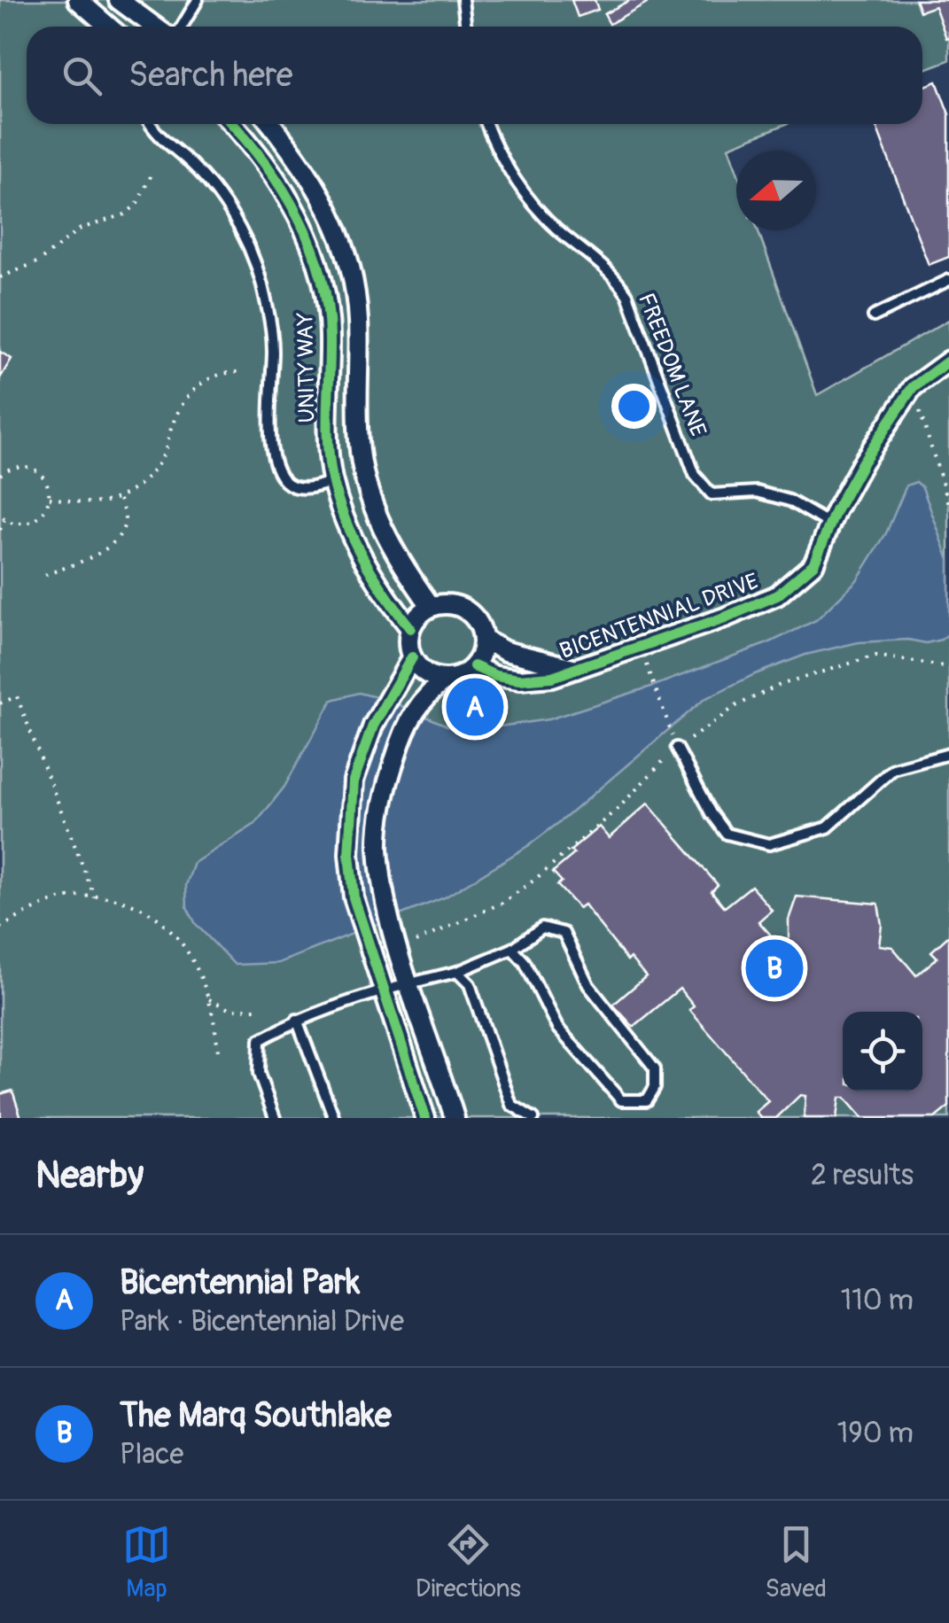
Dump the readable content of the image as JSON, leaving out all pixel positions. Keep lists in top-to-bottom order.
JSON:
{
  "streets": {
    "street": ["UNITY WAY", "BICENTENNIAL DRIVE"],
    "lane": ["FREEDOM LANE"]
  },
  "crossings": [
    ["FREEDOM LANE", "BICENTENNIAL DRIVE"],
    ["UNITY WAY", "BICENTENNIAL DRIVE"]
  ],
  "north": "left",
  "page": {
    "search": "Search here",
    "pins": ["A", "B"],
    "heading": ["Nearby", "2 results"],
    "list": [
      {
        "mark": "A",
        "name": "Bicentennial Park",
        "note": "Park · Bicentennial Drive",
        "value": "110 m"
      },
      {
        "mark": "B",
        "name": "The Marq Southlake",
        "note": "Place",
        "value": "190 m"
      }
    ],
    "nav": ["Map", "Directions", "Saved"]
  }
}
